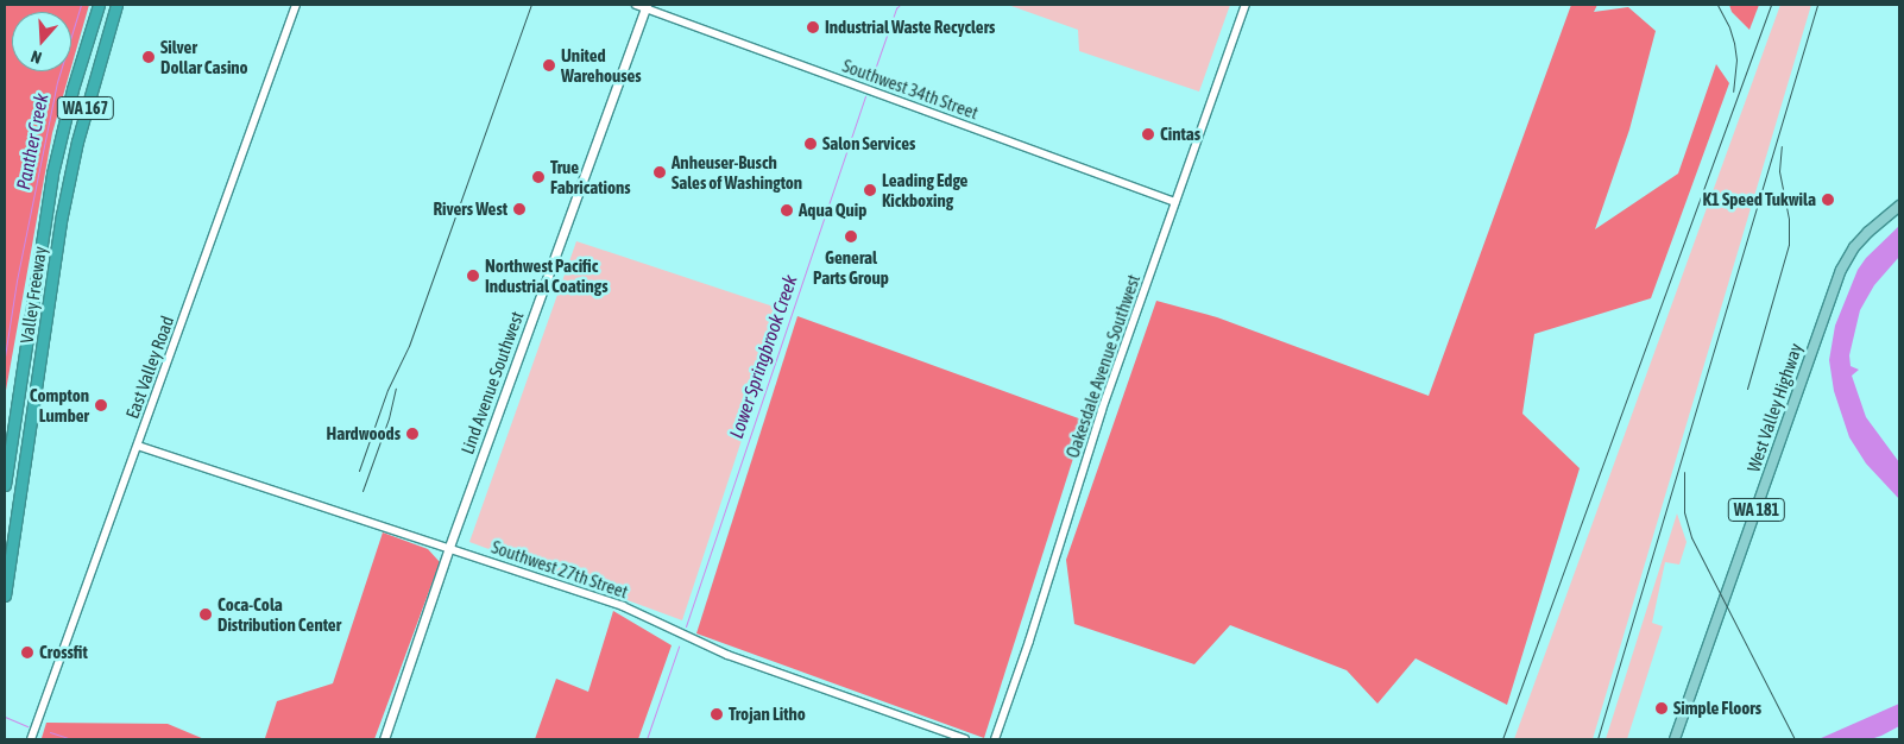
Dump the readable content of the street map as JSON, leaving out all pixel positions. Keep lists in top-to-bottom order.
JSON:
{
  "streets": {
    "highway": ["WA 167", "Valley Freeway"],
    "main road": ["Lind Avenue Southwest", "West Valley Highway", "WA 181"],
    "street": [
      "Southwest 34th Street",
      "Oakesdale Avenue Southwest",
      "East Valley Road",
      "Southwest 27th Street"
    ]
  },
  "crossings": [
    ["Southwest 34th Street", "Oakesdale Avenue Southwest"],
    ["Southwest 34th Street", "Lind Avenue Southwest"],
    ["East Valley Road", "Southwest 27th Street"],
    ["Lind Avenue Southwest", "Southwest 27th Street"]
  ],
  "water": ["Panther Creek", "Lower Springbrook Creek"],
  "places": [
    "Industrial Waste Recyclers",
    "Silver Dollar Casino",
    "United Warehouses",
    "Cintas",
    "Salon Services",
    "Anheuser-Busch Sales of Washington",
    "True Fabrications",
    "Leading Edge Kickboxing",
    "K1 Speed Tukwila",
    "Rivers West",
    "Aqua Quip",
    "General Parts Group",
    "Northwest Pacific Industrial Coatings",
    "Compton Lumber",
    "Hardwoods",
    "Coca-Cola Distribution Center",
    "Crossfit",
    "Simple Floors",
    "Trojan Litho"
  ],
  "north": "bottom"
}
